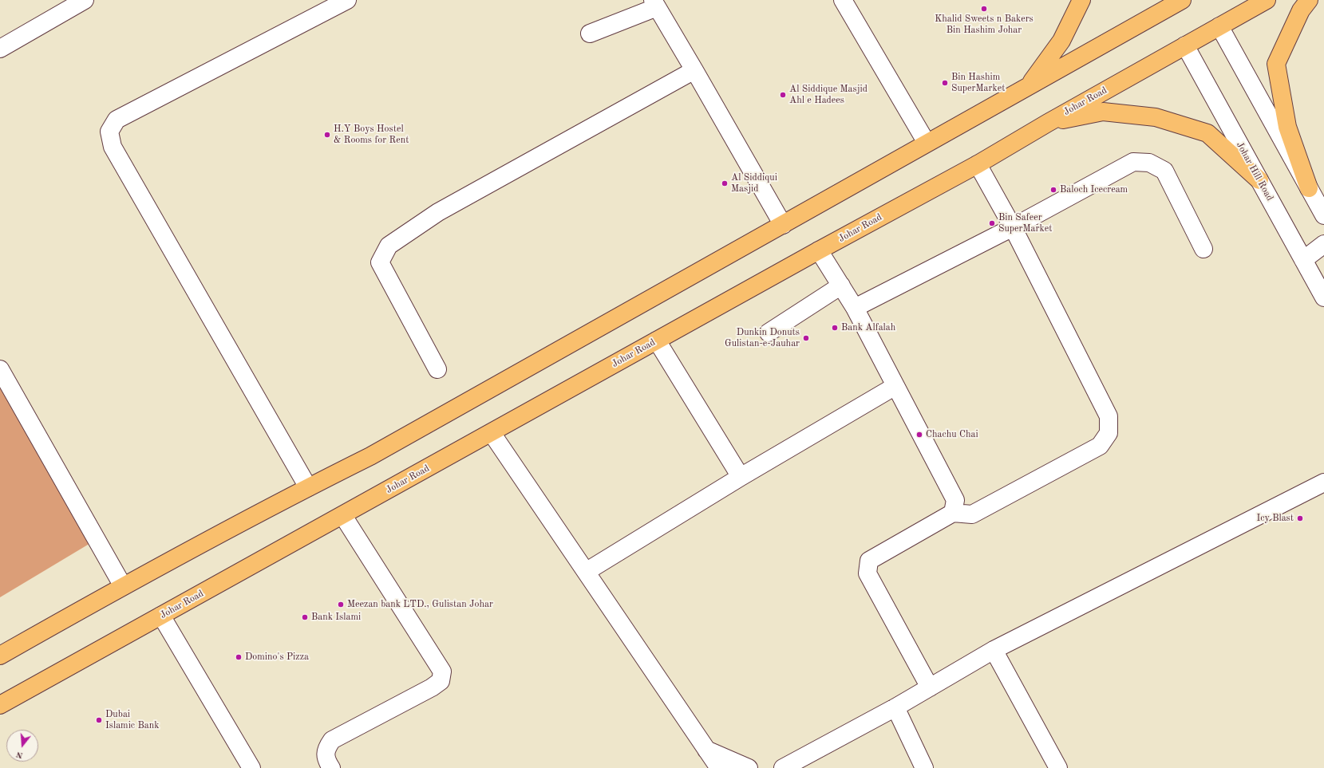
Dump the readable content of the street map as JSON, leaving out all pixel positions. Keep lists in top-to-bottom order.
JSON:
{
  "streets": {
    "main road": ["Johar Road"],
    "street": ["Johar Hill Road"]
  },
  "crossings": [
    ["Johar Road", "Johar Hill Road"]
  ],
  "places": [
    "Khalid Sweets n Bakers Bin Hashim Johar",
    "Bin Hashim SuperMarket",
    "Al Siddique Masjid Ahl e Hadees",
    "H.Y Boys Hostel & Rooms for Rent",
    "Al Siddiqui Masjid",
    "Baloch Icecream",
    "Bin Safeer SuperMarket",
    "Bank Alfalah",
    "Dunkin Donuts Gulistan-e-Jauhar",
    "Chachu Chai",
    "Icy Blast",
    "Meezan bank LTD., Gulistan Johar",
    "Bank Islami",
    "Domino's Pizza",
    "Dubai Islamic Bank"
  ],
  "north": "bottom"
}
